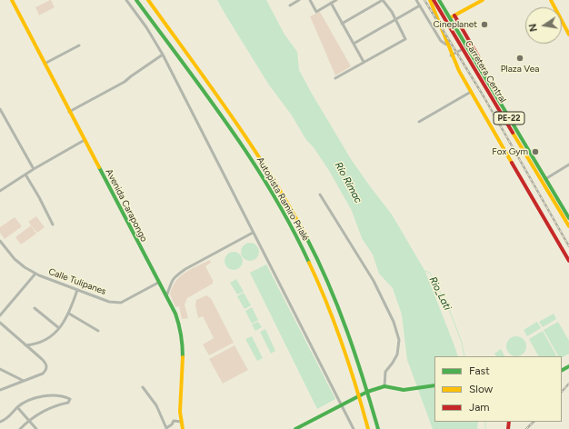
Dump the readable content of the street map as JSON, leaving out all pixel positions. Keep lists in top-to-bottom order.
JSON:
{
  "streets": {
    "main road": [
      "Carretera Central",
      "PE-22",
      "Autopista Ramiro Prialé",
      "Avenida Carapongo"
    ],
    "street": ["Calle Tulipanes"]
  },
  "crossings": [
    ["Avenida Carapongo", "Calle Tulipanes"]
  ],
  "water": ["Río Rímac", "Rio_Lati"],
  "places": ["Cineplanet", "Plaza Vea", "Fox Gym"],
  "legend": ["Fast", "Slow", "Jam"],
  "north": "left"
}
